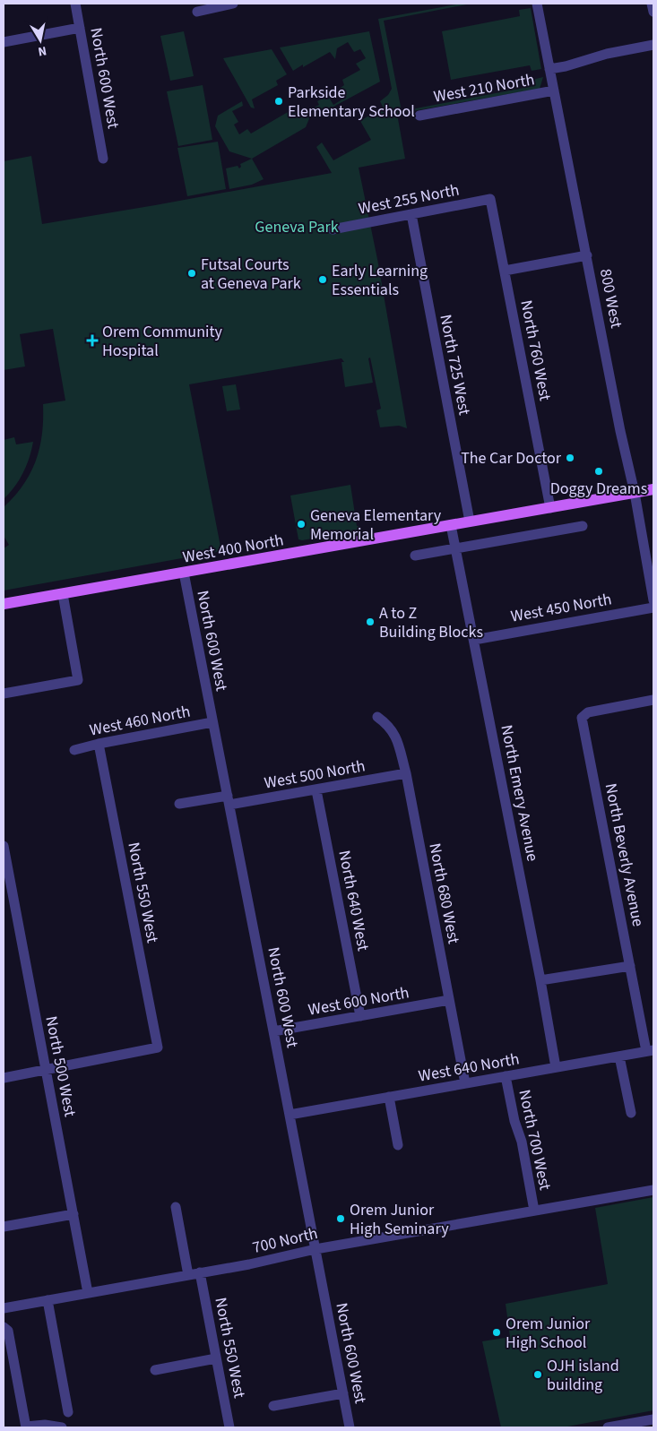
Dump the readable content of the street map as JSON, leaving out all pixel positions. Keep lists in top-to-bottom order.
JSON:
{
  "streets": {
    "main road": ["West 400 North"],
    "street": [
      "North 600 West",
      "West 210 North",
      "West 255 North",
      "800 West",
      "North 760 West",
      "North 725 West",
      "West 450 North",
      "West 460 North",
      "West 500 North",
      "North Emery Avenue",
      "North Beverly Avenue",
      "North 550 West",
      "North 680 West",
      "North 640 West",
      "West 600 North",
      "North 500 West",
      "West 640 North",
      "North 700 West",
      "700 North"
    ]
  },
  "crossings": [
    ["North 600 West", "West 400 North"],
    ["North 600 West", "West 460 North"],
    ["North 600 West", "West 500 North"],
    ["North 600 West", "West 600 North"],
    ["North 600 West", "West 640 North"],
    ["North 600 West", "700 North"],
    ["West 210 North", "800 West"],
    ["West 255 North", "North 760 West"],
    ["West 255 North", "North 725 West"],
    ["800 West", "West 400 North"],
    ["North 760 West", "West 400 North"],
    ["North 725 West", "West 400 North"],
    ["West 400 North", "North Emery Avenue"],
    ["West 450 North", "North Emery Avenue"],
    ["West 460 North", "North 550 West"],
    ["West 500 North", "North 680 West"],
    ["West 500 North", "North 640 West"],
    ["North Emery Avenue", "West 640 North"],
    ["North Beverly Avenue", "West 640 North"],
    ["North 550 West", "North 500 West"],
    ["North 550 West", "700 North"],
    ["North 680 West", "West 600 North"],
    ["North 680 West", "West 640 North"],
    ["North 640 West", "West 600 North"],
    ["North 500 West", "700 North"],
    ["West 640 North", "North 700 West"],
    ["North 700 West", "700 North"]
  ],
  "parks": ["Geneva Park"],
  "places": {
    "other": [
      "Parkside Elementary School",
      "Futsal Courts at Geneva Park",
      "Early Learning Essentials",
      "The Car Doctor",
      "Doggy Dreams",
      "Geneva Elementary Memorial",
      "A to Z Building Blocks",
      "Orem Junior High Seminary",
      "Orem Junior High School",
      "OJH island building"
    ],
    "health": ["Orem Community Hospital"]
  },
  "north": "bottom"
}
